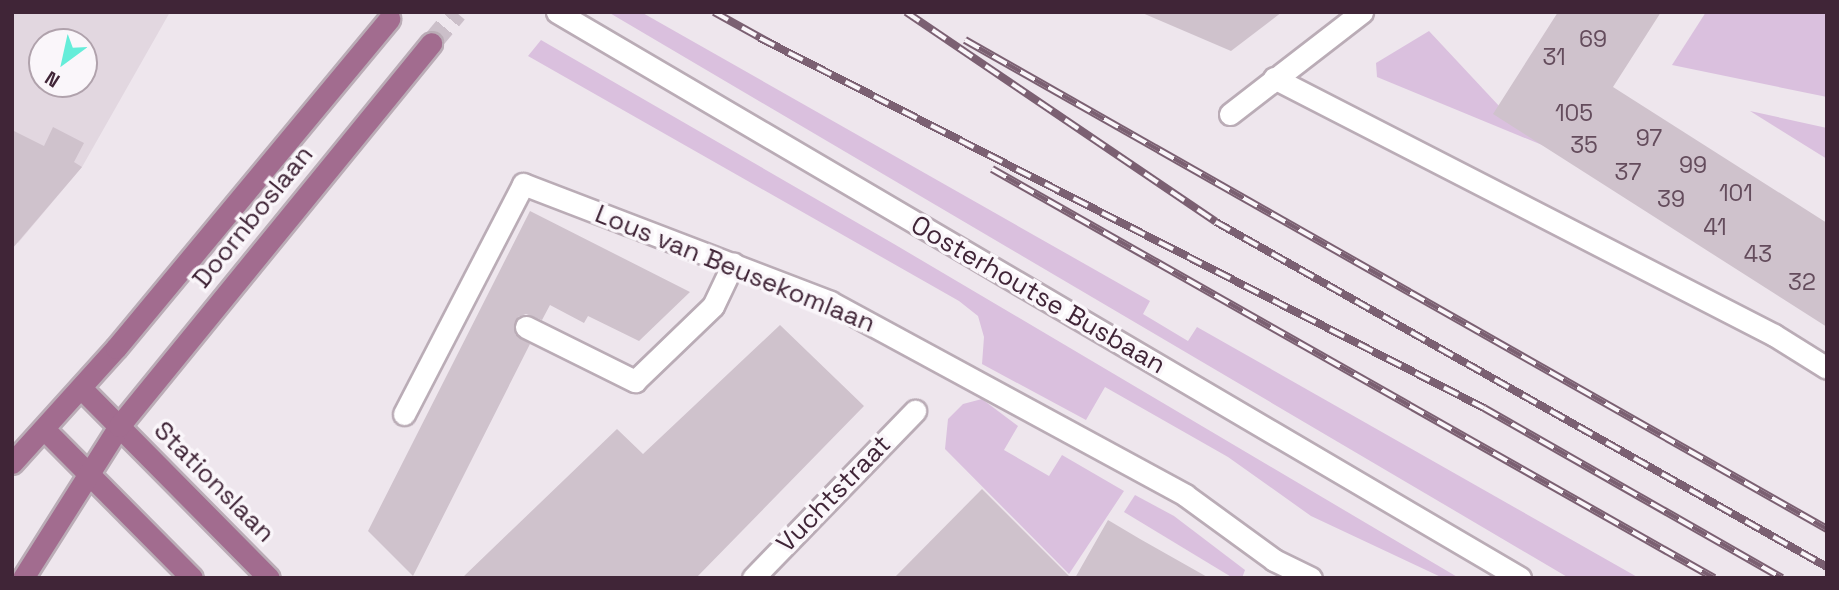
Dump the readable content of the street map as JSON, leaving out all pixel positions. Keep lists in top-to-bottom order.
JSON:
{
  "streets": {
    "main road": ["Doornboslaan", "Stationslaan"],
    "street": ["Lous van Beusekomlaan", "Oosterhoutse Busbaan", "Vuchtstraat"]
  },
  "crossings": [
    ["Doornboslaan", "Stationslaan"]
  ],
  "house_numbers": [
    "69",
    "31",
    "105",
    "97",
    "35",
    "99",
    "37",
    "101",
    "39",
    "41",
    "43",
    "32"
  ],
  "north": "bottom left"
}
